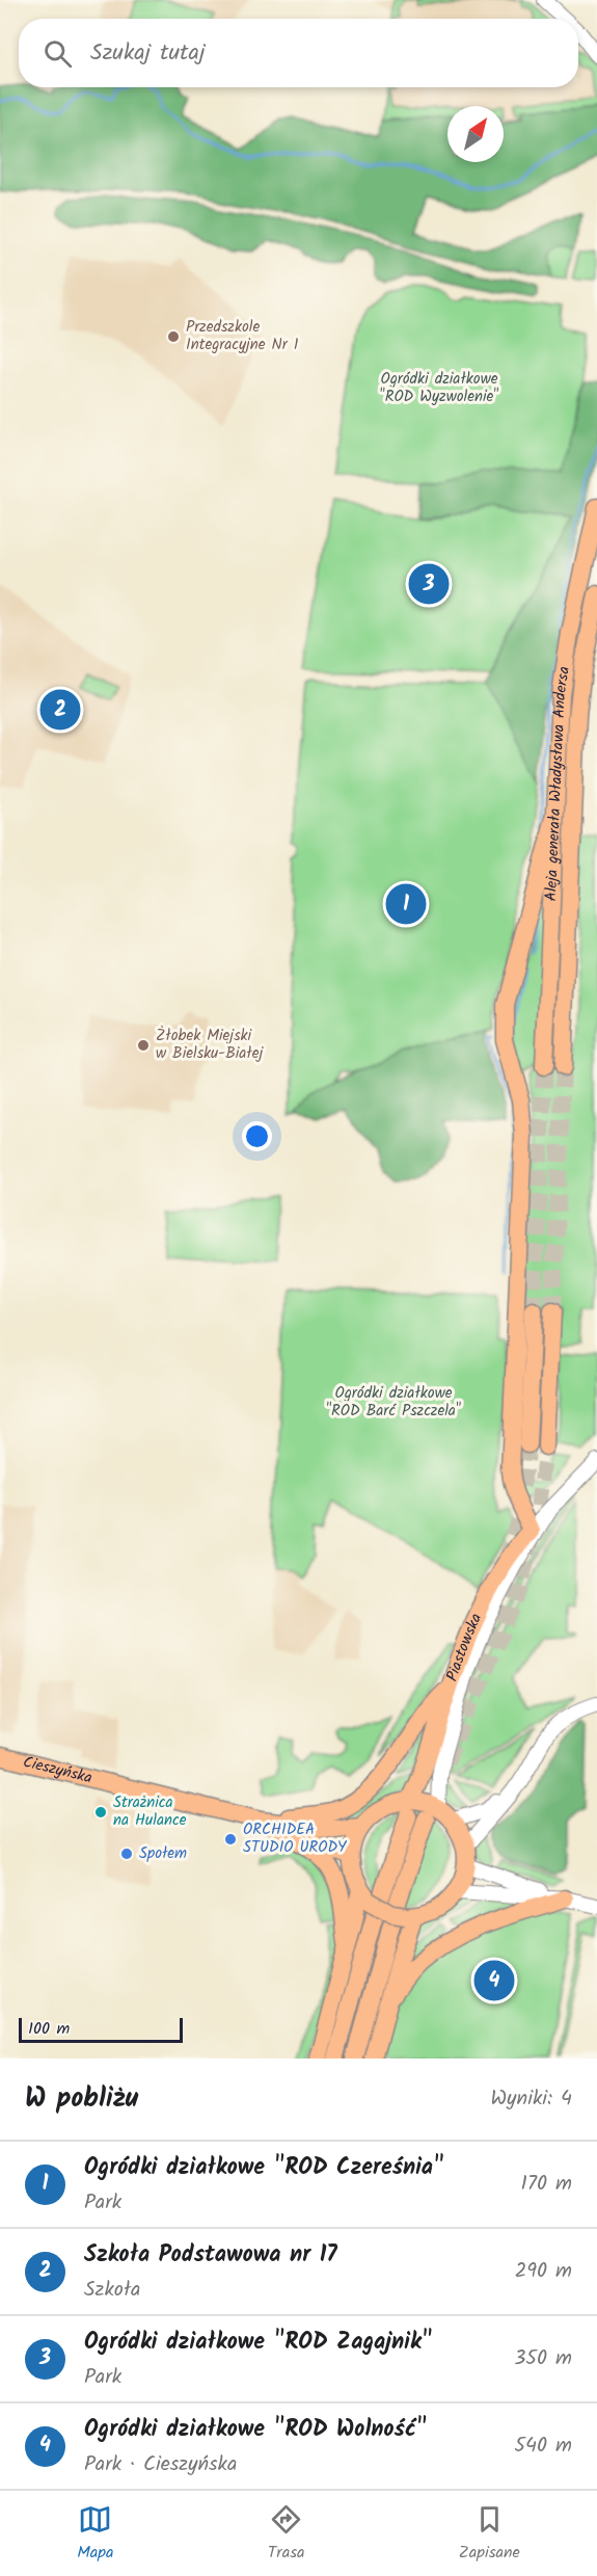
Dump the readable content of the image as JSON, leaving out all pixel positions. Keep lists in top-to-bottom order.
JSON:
{
  "streets": {
    "main road": ["Aleja generała Władysława Andersa", "Piastowska", "Cieszyńska"]
  },
  "crossings": [
    ["Piastowska", "Cieszyńska"]
  ],
  "parks": ["Ogródki działkowe \"ROD Wyzwolenie\"", "Ogródki działkowe \"ROD Barć Pszczela\""],
  "places": [
    "Przedszkole Integracyjne Nr 1",
    "Żłobek Miejski w Bielsku-Białej",
    "Strażnica na Hulance",
    "ORCHIDEA STUDIO URODY",
    "Społem"
  ],
  "scale_bar": "100 m",
  "north": "top right",
  "page": {
    "search": "Szukaj tutaj",
    "pins": [
      "3",
      "2",
      "1",
      "4"
    ],
    "scale": "100 m",
    "heading": ["W pobliżu", "Wyniki: 4"],
    "list": [
      {
        "mark": "1",
        "name": "Ogródki działkowe \"ROD Czereśnia\"",
        "note": "Park",
        "value": "170 m"
      },
      {
        "mark": "2",
        "name": "Szkoła Podstawowa nr 17",
        "note": "Szkoła",
        "value": "290 m"
      },
      {
        "mark": "3",
        "name": "Ogródki działkowe \"ROD Zagajnik\"",
        "note": "Park",
        "value": "350 m"
      },
      {
        "mark": "4",
        "name": "Ogródki działkowe \"ROD Wolność\"",
        "note": "Park · Cieszyńska",
        "value": "540 m"
      }
    ],
    "nav": ["Mapa", "Trasa", "Zapisane"]
  }
}
